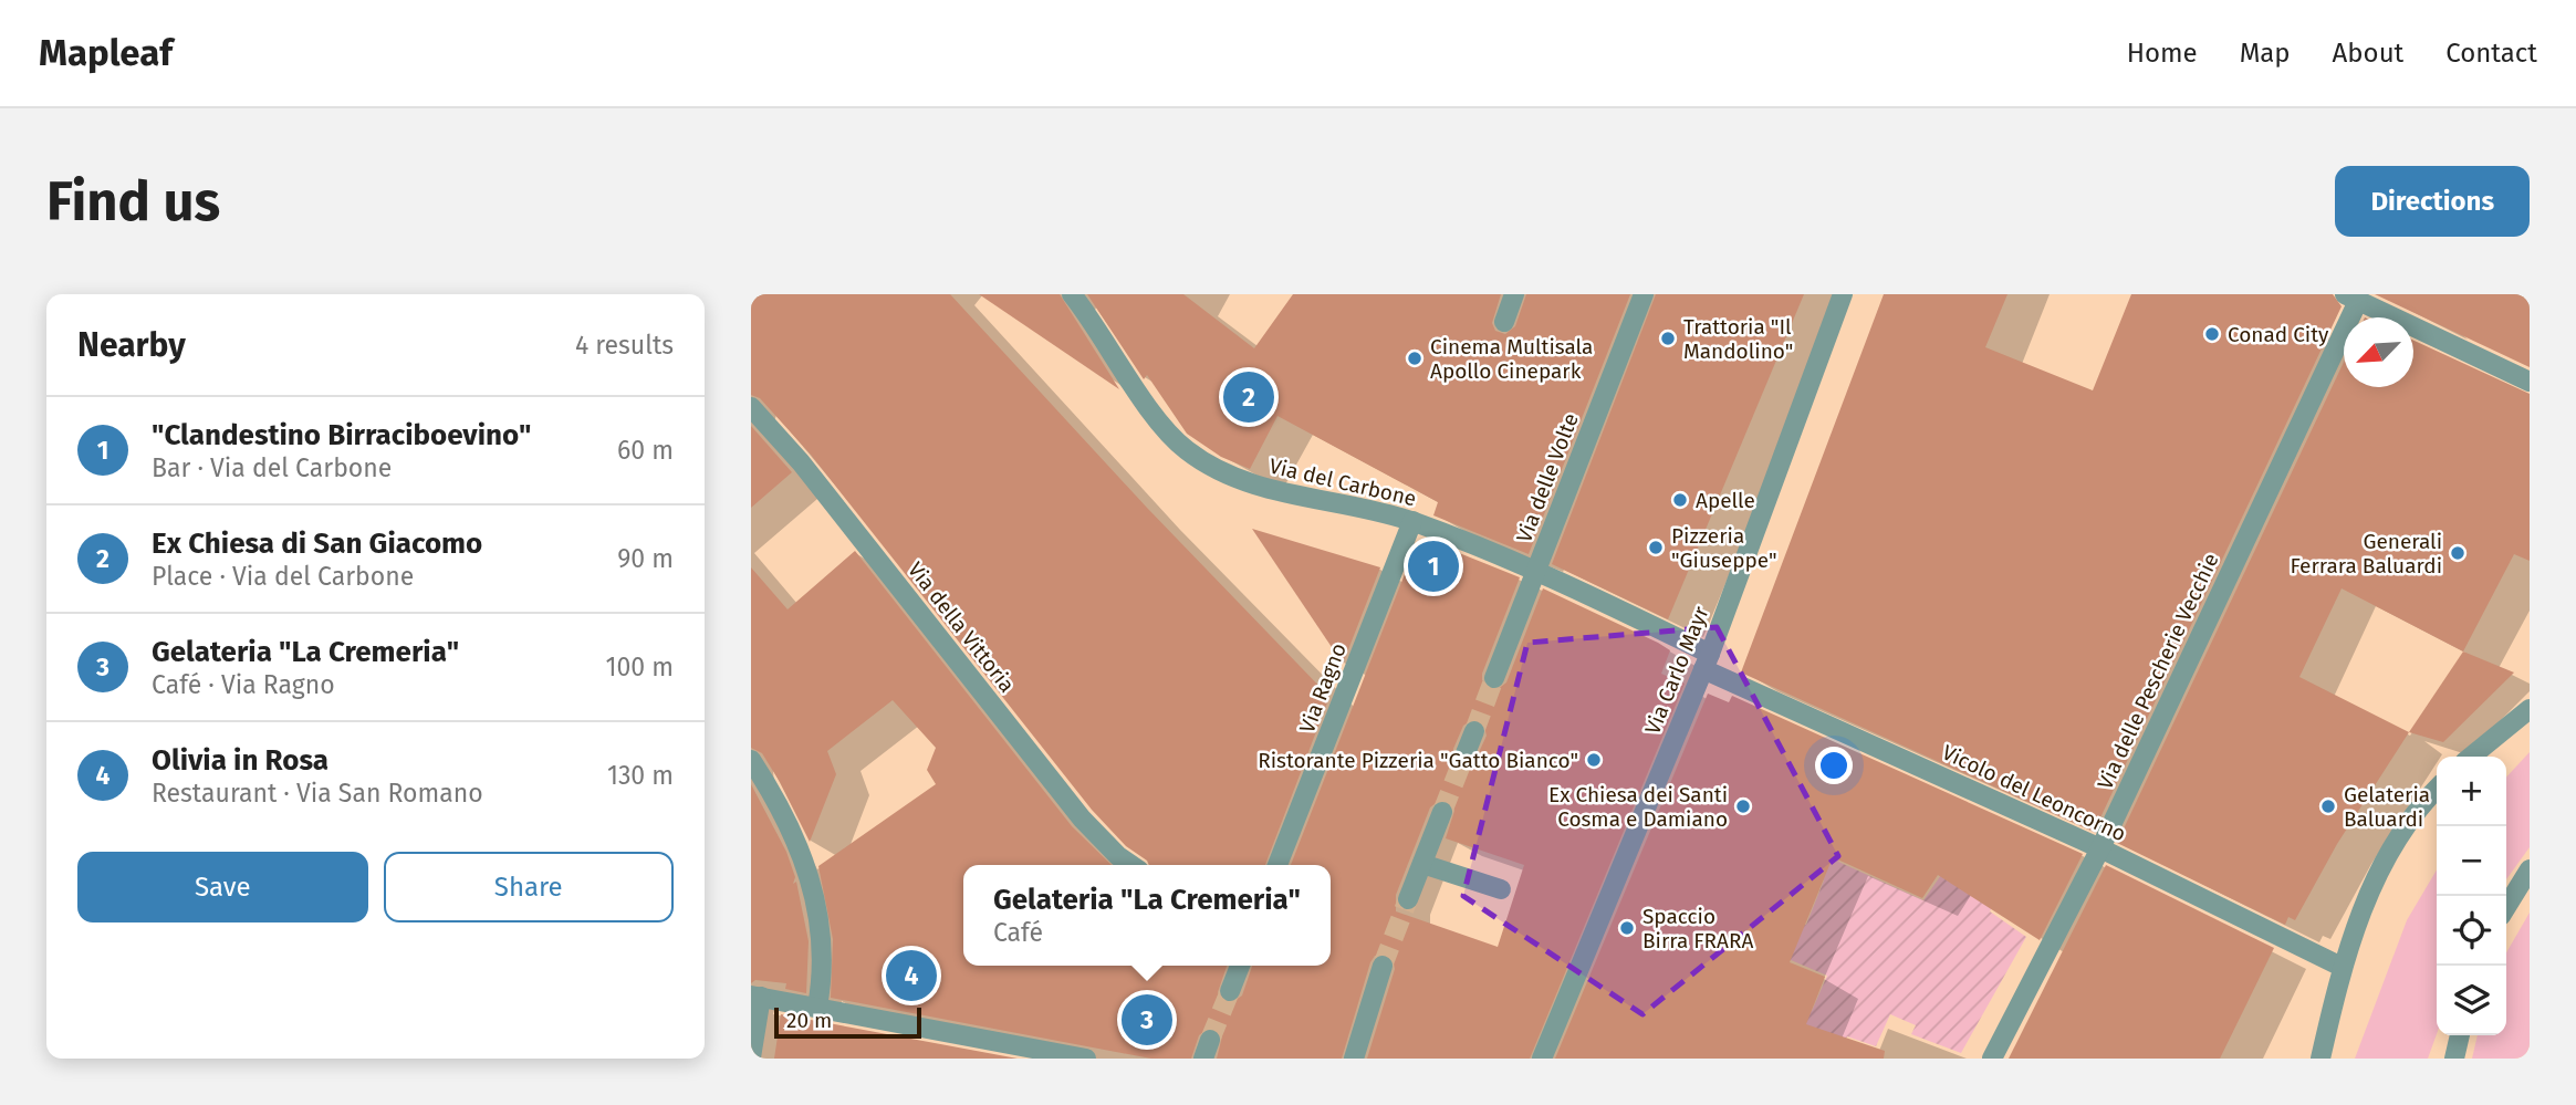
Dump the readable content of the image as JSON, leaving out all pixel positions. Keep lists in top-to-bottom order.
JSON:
{
  "streets": {
    "street": [
      "Via delle Volte",
      "Via del Carbone",
      "Via della Vittoria",
      "Via Carlo Mayr",
      "Via delle Pescherie Vecchie",
      "Via Ragno",
      "Vicolo del Leoncorno"
    ]
  },
  "crossings": [
    ["Via delle Volte", "Via del Carbone"],
    ["Via del Carbone", "Via Carlo Mayr"],
    ["Via del Carbone", "Via Ragno"],
    ["Via del Carbone", "Vicolo del Leoncorno"],
    ["Via Carlo Mayr", "Vicolo del Leoncorno"],
    ["Via delle Pescherie Vecchie", "Vicolo del Leoncorno"]
  ],
  "places": [
    "Conad City",
    "Trattoria \"Il Mandolino\"",
    "Cinema Multisala Apollo Cinepark",
    "Apelle",
    "Pizzeria \"Giuseppe\"",
    "Generali Ferrara Baluardi",
    "Ristorante Pizzeria \"Gatto Bianco\"",
    "Ex Chiesa dei Santi Cosma e Damiano",
    "Gelateria Baluardi",
    "Spaccio Birra FRARA"
  ],
  "scale_bar": "20 m",
  "north": "bottom left",
  "page": {
    "header": "Mapleaf",
    "nav": [
      "Home",
      "Map",
      "About",
      "Contact"
    ],
    "buttons": [
      "Directions",
      ["Save", "Share"]
    ],
    "title": "Find us",
    "heading": ["Nearby", "4 results"],
    "pins": [
      "2",
      "1",
      "4",
      "3"
    ],
    "list": [
      {
        "mark": "1",
        "name": "\"Clandestino Birraciboevino\"",
        "note": "Bar · Via del Carbone",
        "value": "60 m"
      },
      {
        "mark": "2",
        "name": "Ex Chiesa di San Giacomo",
        "note": "Place · Via del Carbone",
        "value": "90 m"
      },
      {
        "mark": "3",
        "name": "Gelateria \"La Cremeria\"",
        "note": "Café · Via Ragno",
        "value": "100 m"
      },
      {
        "mark": "4",
        "name": "Olivia in Rosa",
        "note": "Restaurant · Via San Romano",
        "value": "130 m"
      }
    ],
    "map_buttons": ["+", "−"],
    "popup": ["Gelateria \"La Cremeria\"", "Café"],
    "scale": "20 m"
  }
}
